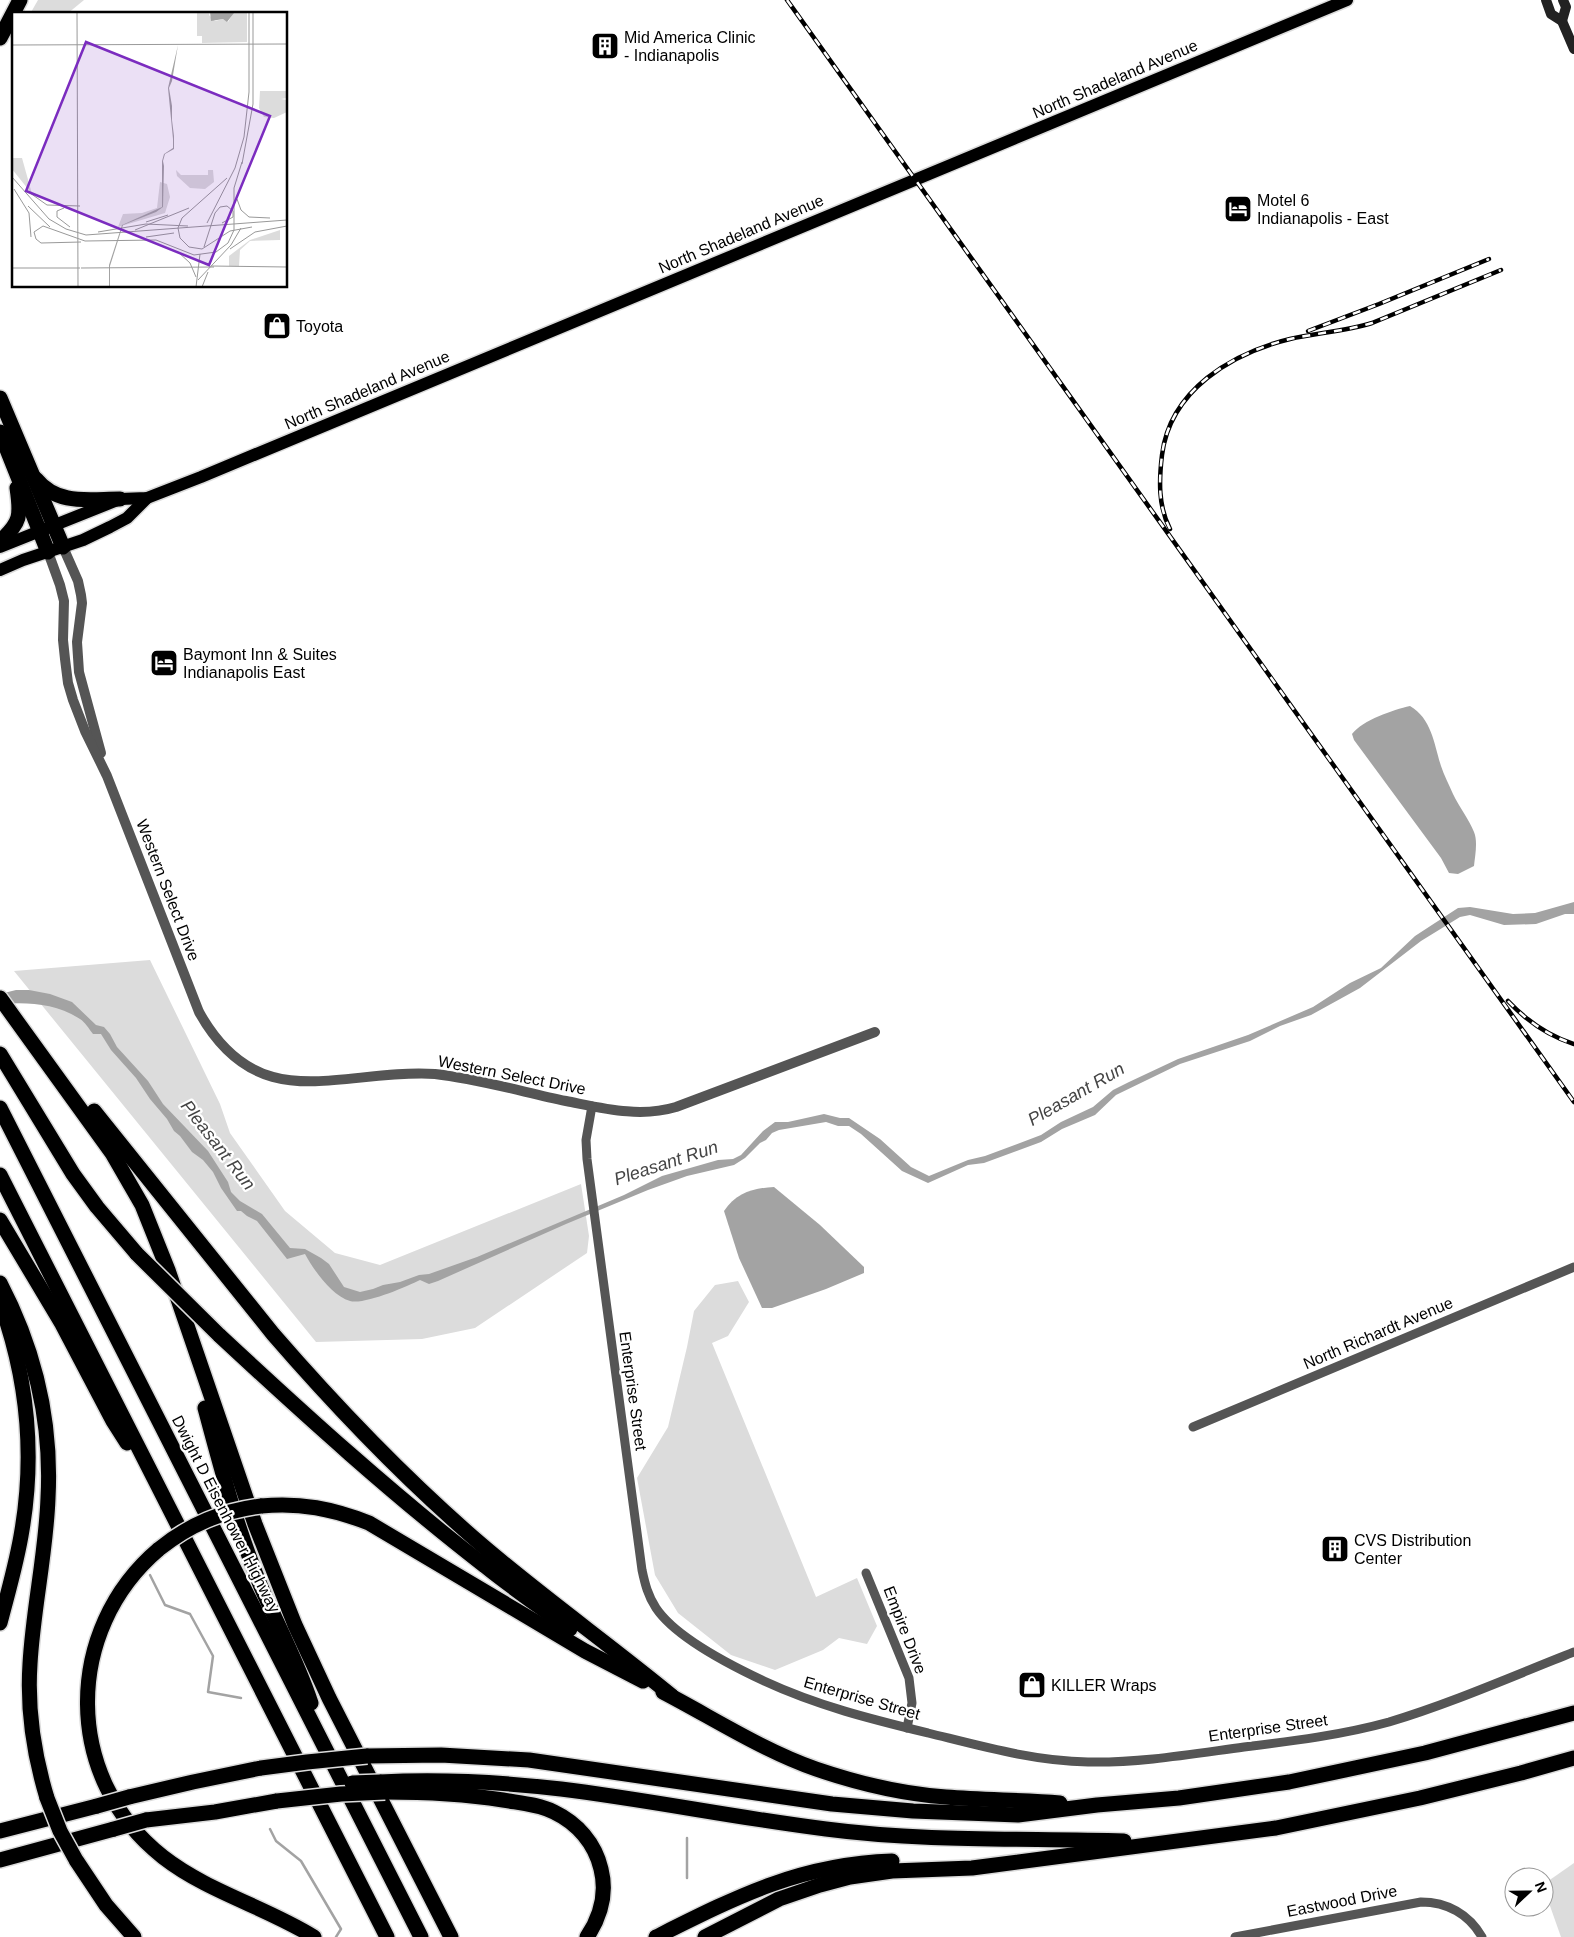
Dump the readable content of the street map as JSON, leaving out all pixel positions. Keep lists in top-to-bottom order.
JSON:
{
  "streets": {
    "highway": ["Dwight D Eisenhower Highway"],
    "main road": ["North Shadeland Avenue"],
    "street": [
      "Western Select Drive",
      "North Richardt Avenue",
      "Enterprise Street",
      "Empire Drive",
      "Eastwood Drive"
    ]
  },
  "crossings": [
    ["North Shadeland Avenue", "Western Select Drive"],
    ["Western Select Drive", "Enterprise Street"],
    ["Enterprise Street", "Empire Drive"]
  ],
  "water": ["Pleasant Run"],
  "places": {
    "building": ["Mid America Clinic - Indianapolis", "CVS Distribution Center"],
    "hotel": ["Motel 6 Indianapolis - East", "Baymont Inn & Suites Indianapolis East"],
    "shop": ["Toyota", "KILLER Wraps"]
  },
  "north": "right"
}
